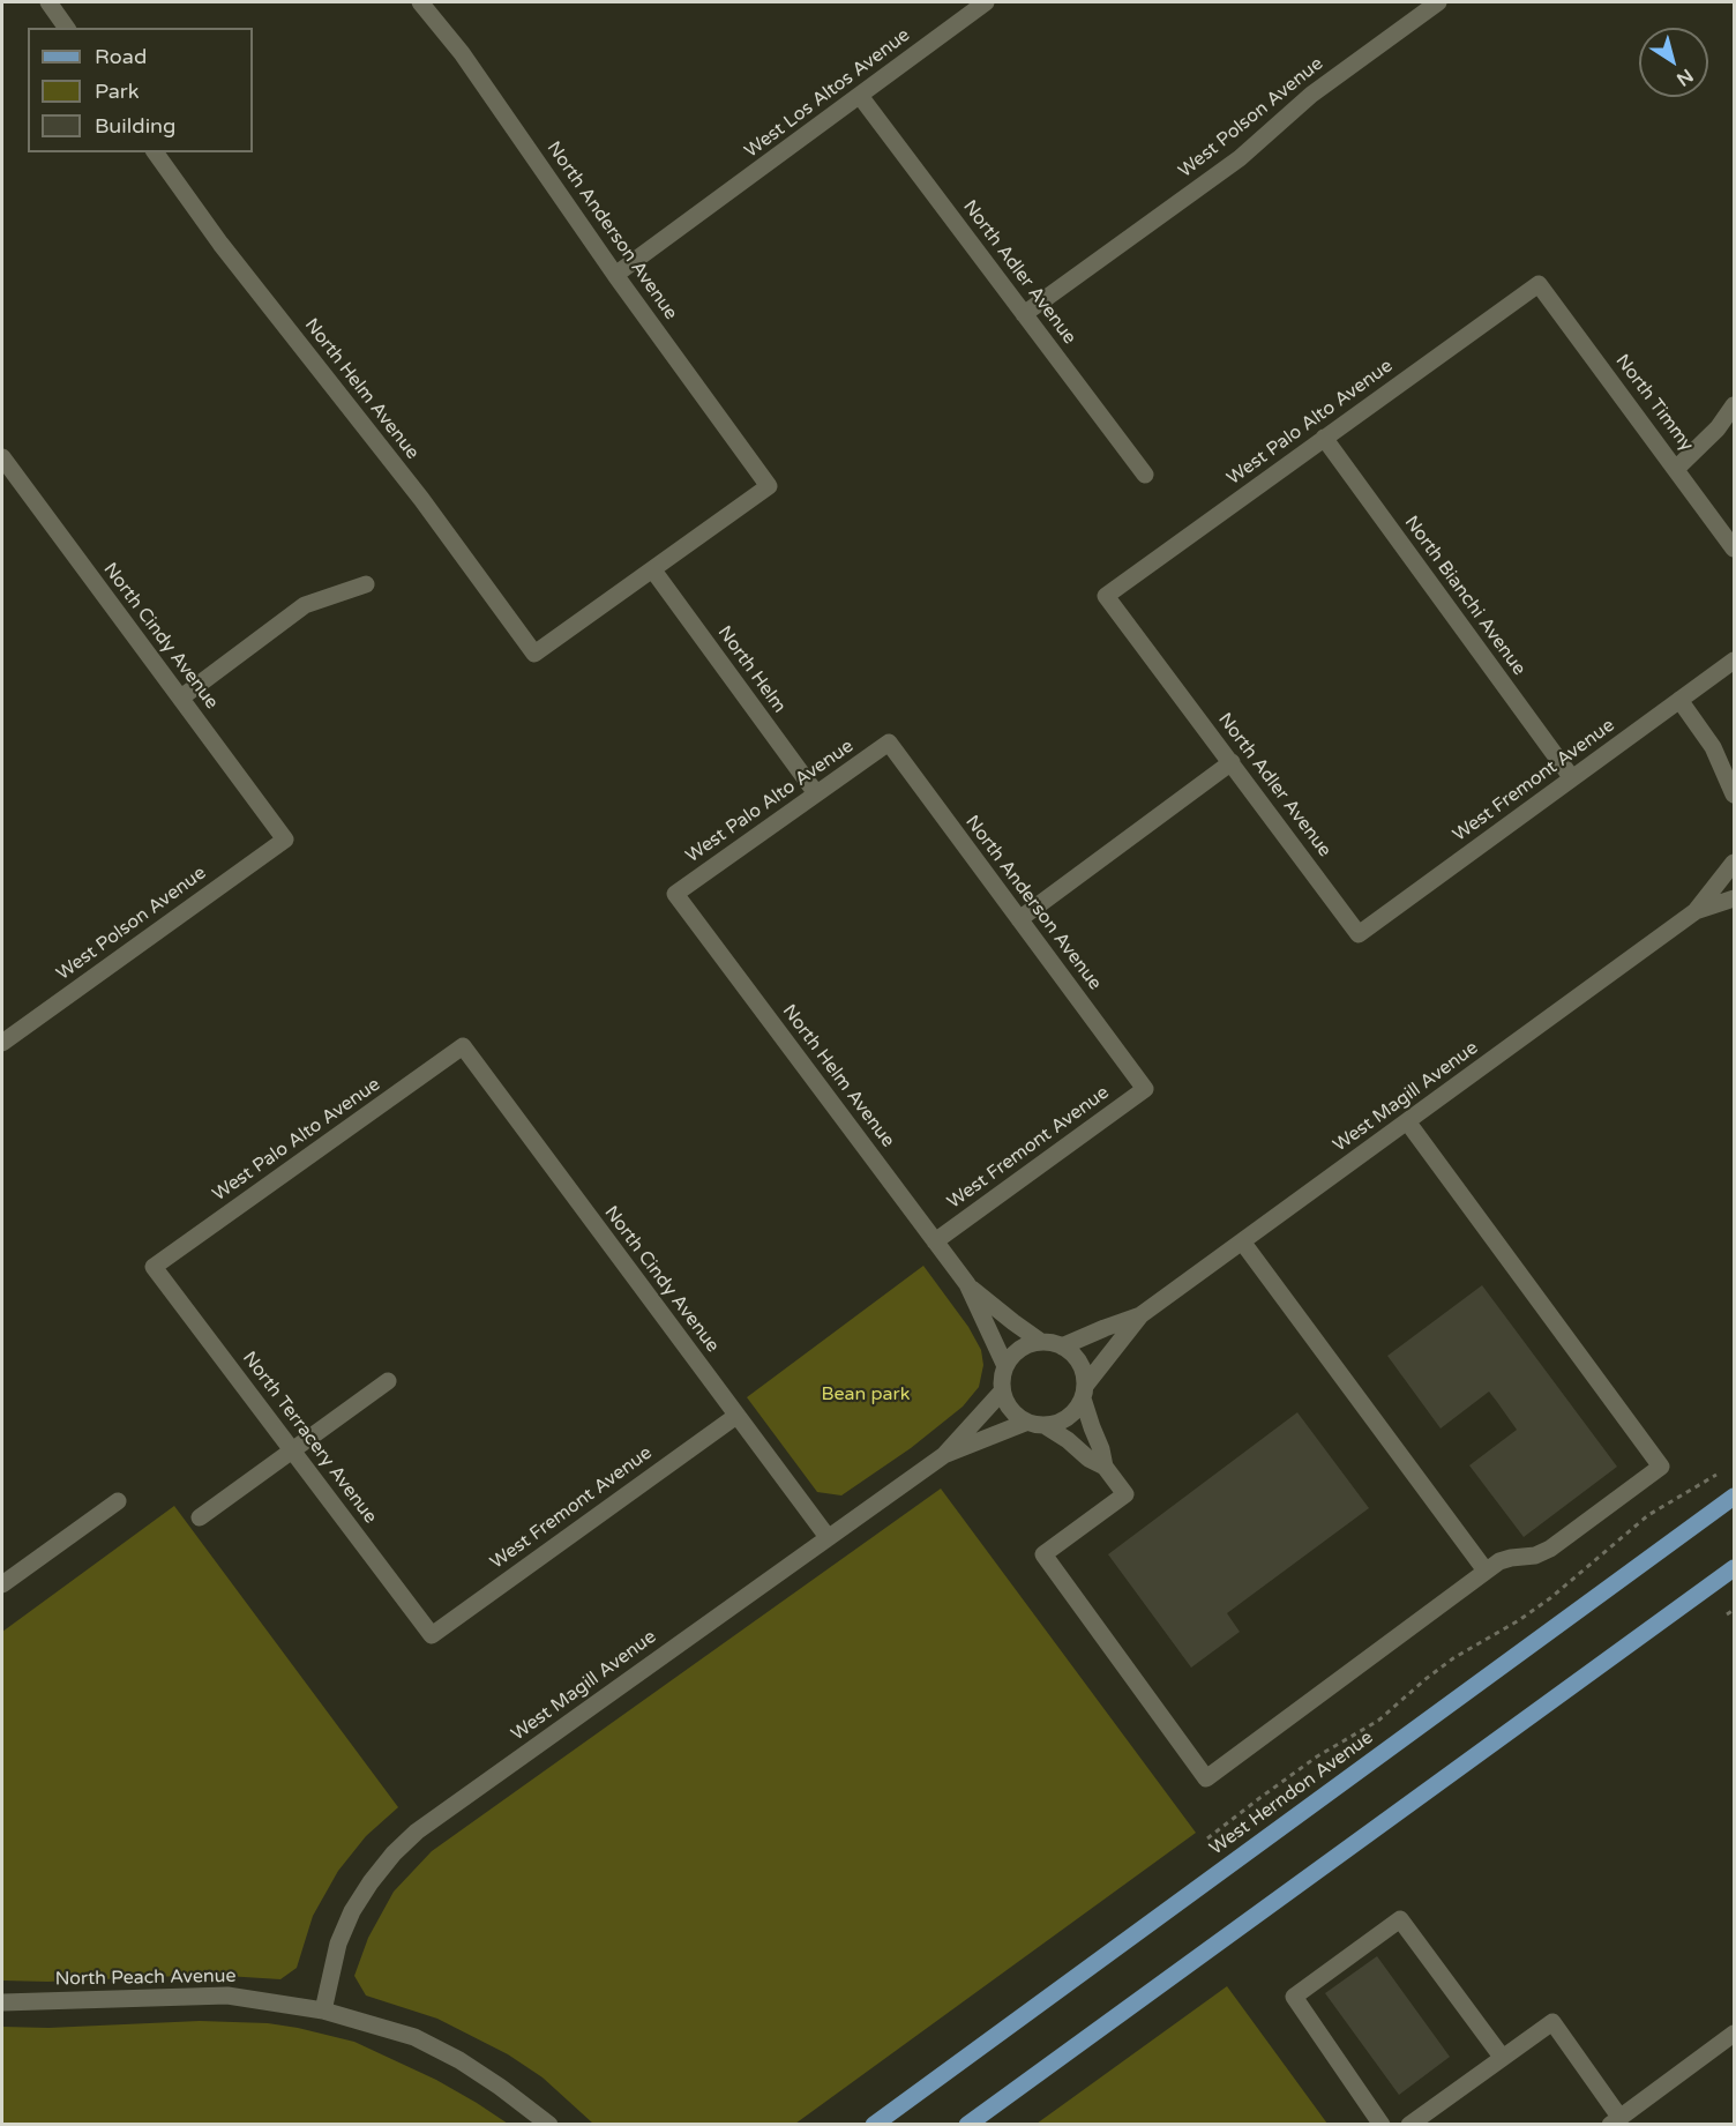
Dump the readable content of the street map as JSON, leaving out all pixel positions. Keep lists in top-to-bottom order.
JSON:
{
  "streets": {
    "main road": ["West Herndon Avenue"],
    "street": [
      "West Los Altos Avenue",
      "West Polson Avenue",
      "North Anderson Avenue",
      "North Adler Avenue",
      "North Helm Avenue",
      "North Timmy",
      "West Palo Alto Avenue",
      "North Bianchi Avenue",
      "North Cindy Avenue",
      "North Helm",
      "West Fremont Avenue",
      "West Magill Avenue",
      "North Terracery Avenue",
      "North Peach Avenue"
    ]
  },
  "crossings": [
    ["West Los Altos Avenue", "North Anderson Avenue"],
    ["West Los Altos Avenue", "North Adler Avenue"],
    ["West Polson Avenue", "North Adler Avenue"],
    ["West Polson Avenue", "North Cindy Avenue"],
    ["North Anderson Avenue", "North Helm Avenue"],
    ["North Anderson Avenue", "West Palo Alto Avenue"],
    ["North Anderson Avenue", "North Helm"],
    ["North Anderson Avenue", "West Fremont Avenue"],
    ["North Adler Avenue", "West Palo Alto Avenue"],
    ["North Adler Avenue", "West Fremont Avenue"],
    ["North Helm Avenue", "West Palo Alto Avenue"],
    ["North Helm Avenue", "North Helm"],
    ["North Helm Avenue", "West Fremont Avenue"],
    ["North Helm Avenue", "West Magill Avenue"],
    ["North Timmy", "West Palo Alto Avenue"],
    ["West Palo Alto Avenue", "North Bianchi Avenue"],
    ["West Palo Alto Avenue", "North Cindy Avenue"],
    ["West Palo Alto Avenue", "North Helm"],
    ["West Palo Alto Avenue", "North Terracery Avenue"],
    ["North Bianchi Avenue", "West Fremont Avenue"],
    ["North Cindy Avenue", "West Fremont Avenue"],
    ["North Cindy Avenue", "West Magill Avenue"],
    ["West Fremont Avenue", "North Terracery Avenue"],
    ["West Magill Avenue", "North Peach Avenue"]
  ],
  "parks": ["Bean park"],
  "legend": ["Road", "Park", "Building"],
  "north": "bottom right"
}
